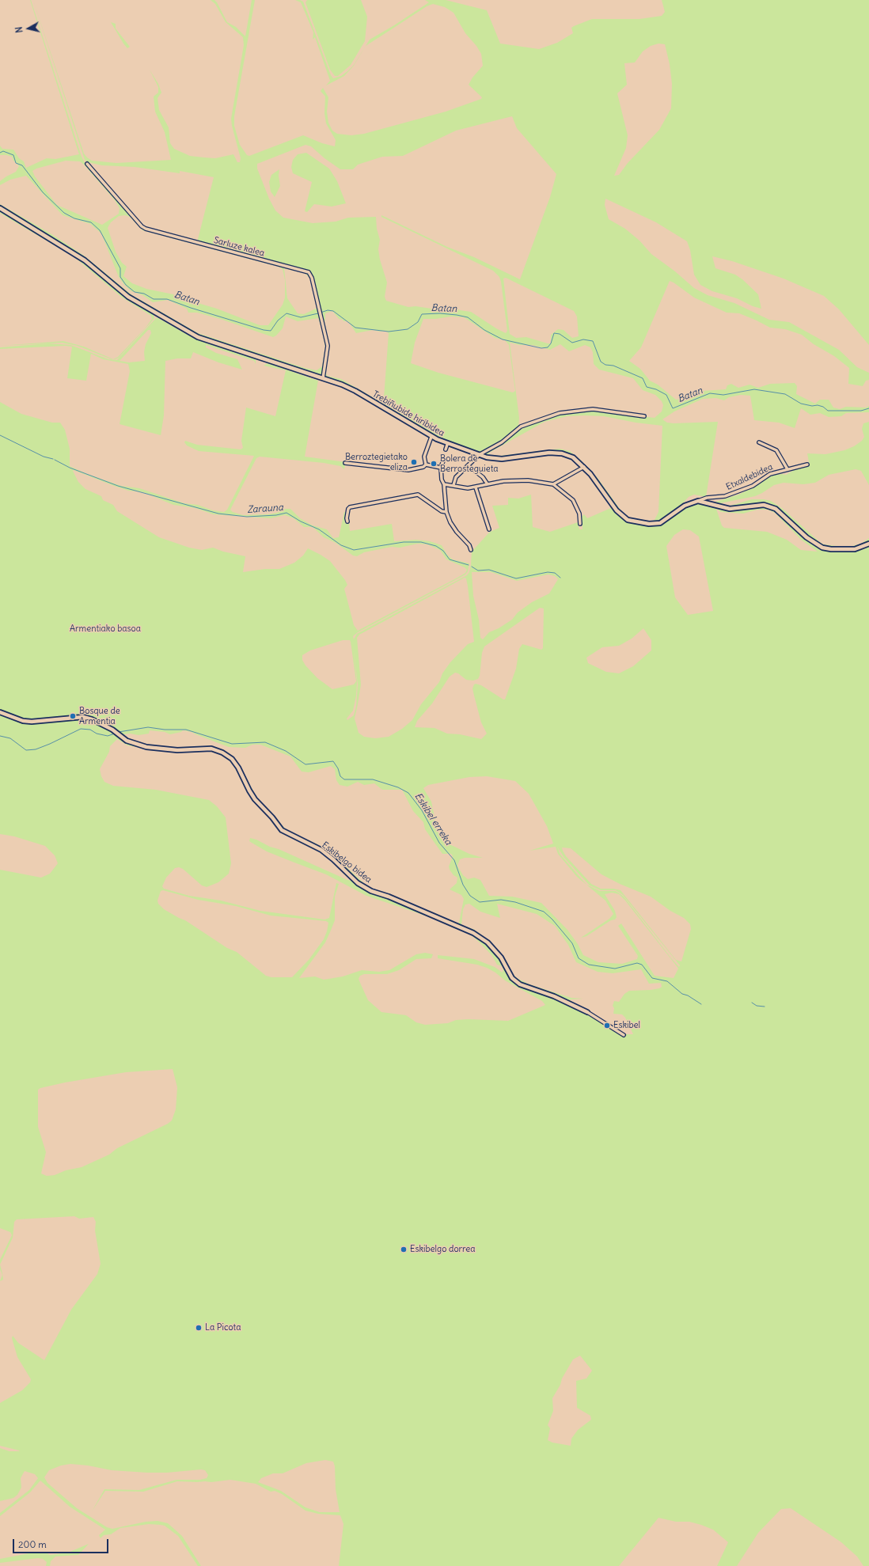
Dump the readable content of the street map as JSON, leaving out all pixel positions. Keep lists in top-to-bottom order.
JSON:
{
  "streets": {
    "street": [
      "Sarluze kalea",
      "Trebiñubide hiribidea",
      "Etxaldebidea",
      "Eskibelgo bidea"
    ]
  },
  "crossings": [
    ["Sarluze kalea", "Trebiñubide hiribidea"],
    ["Trebiñubide hiribidea", "Etxaldebidea"]
  ],
  "water": ["Batan", "Zarauna", "Eskibel erreka"],
  "parks": ["Armentiako basoa"],
  "places": [
    "Berroztegietako eliza",
    "Bolera de Berrosteguieta",
    "Bosque de Armentia",
    "Eskibel",
    "Eskibelgo dorrea",
    "La Picota"
  ],
  "scale_bar": "200 m",
  "north": "left"
}
